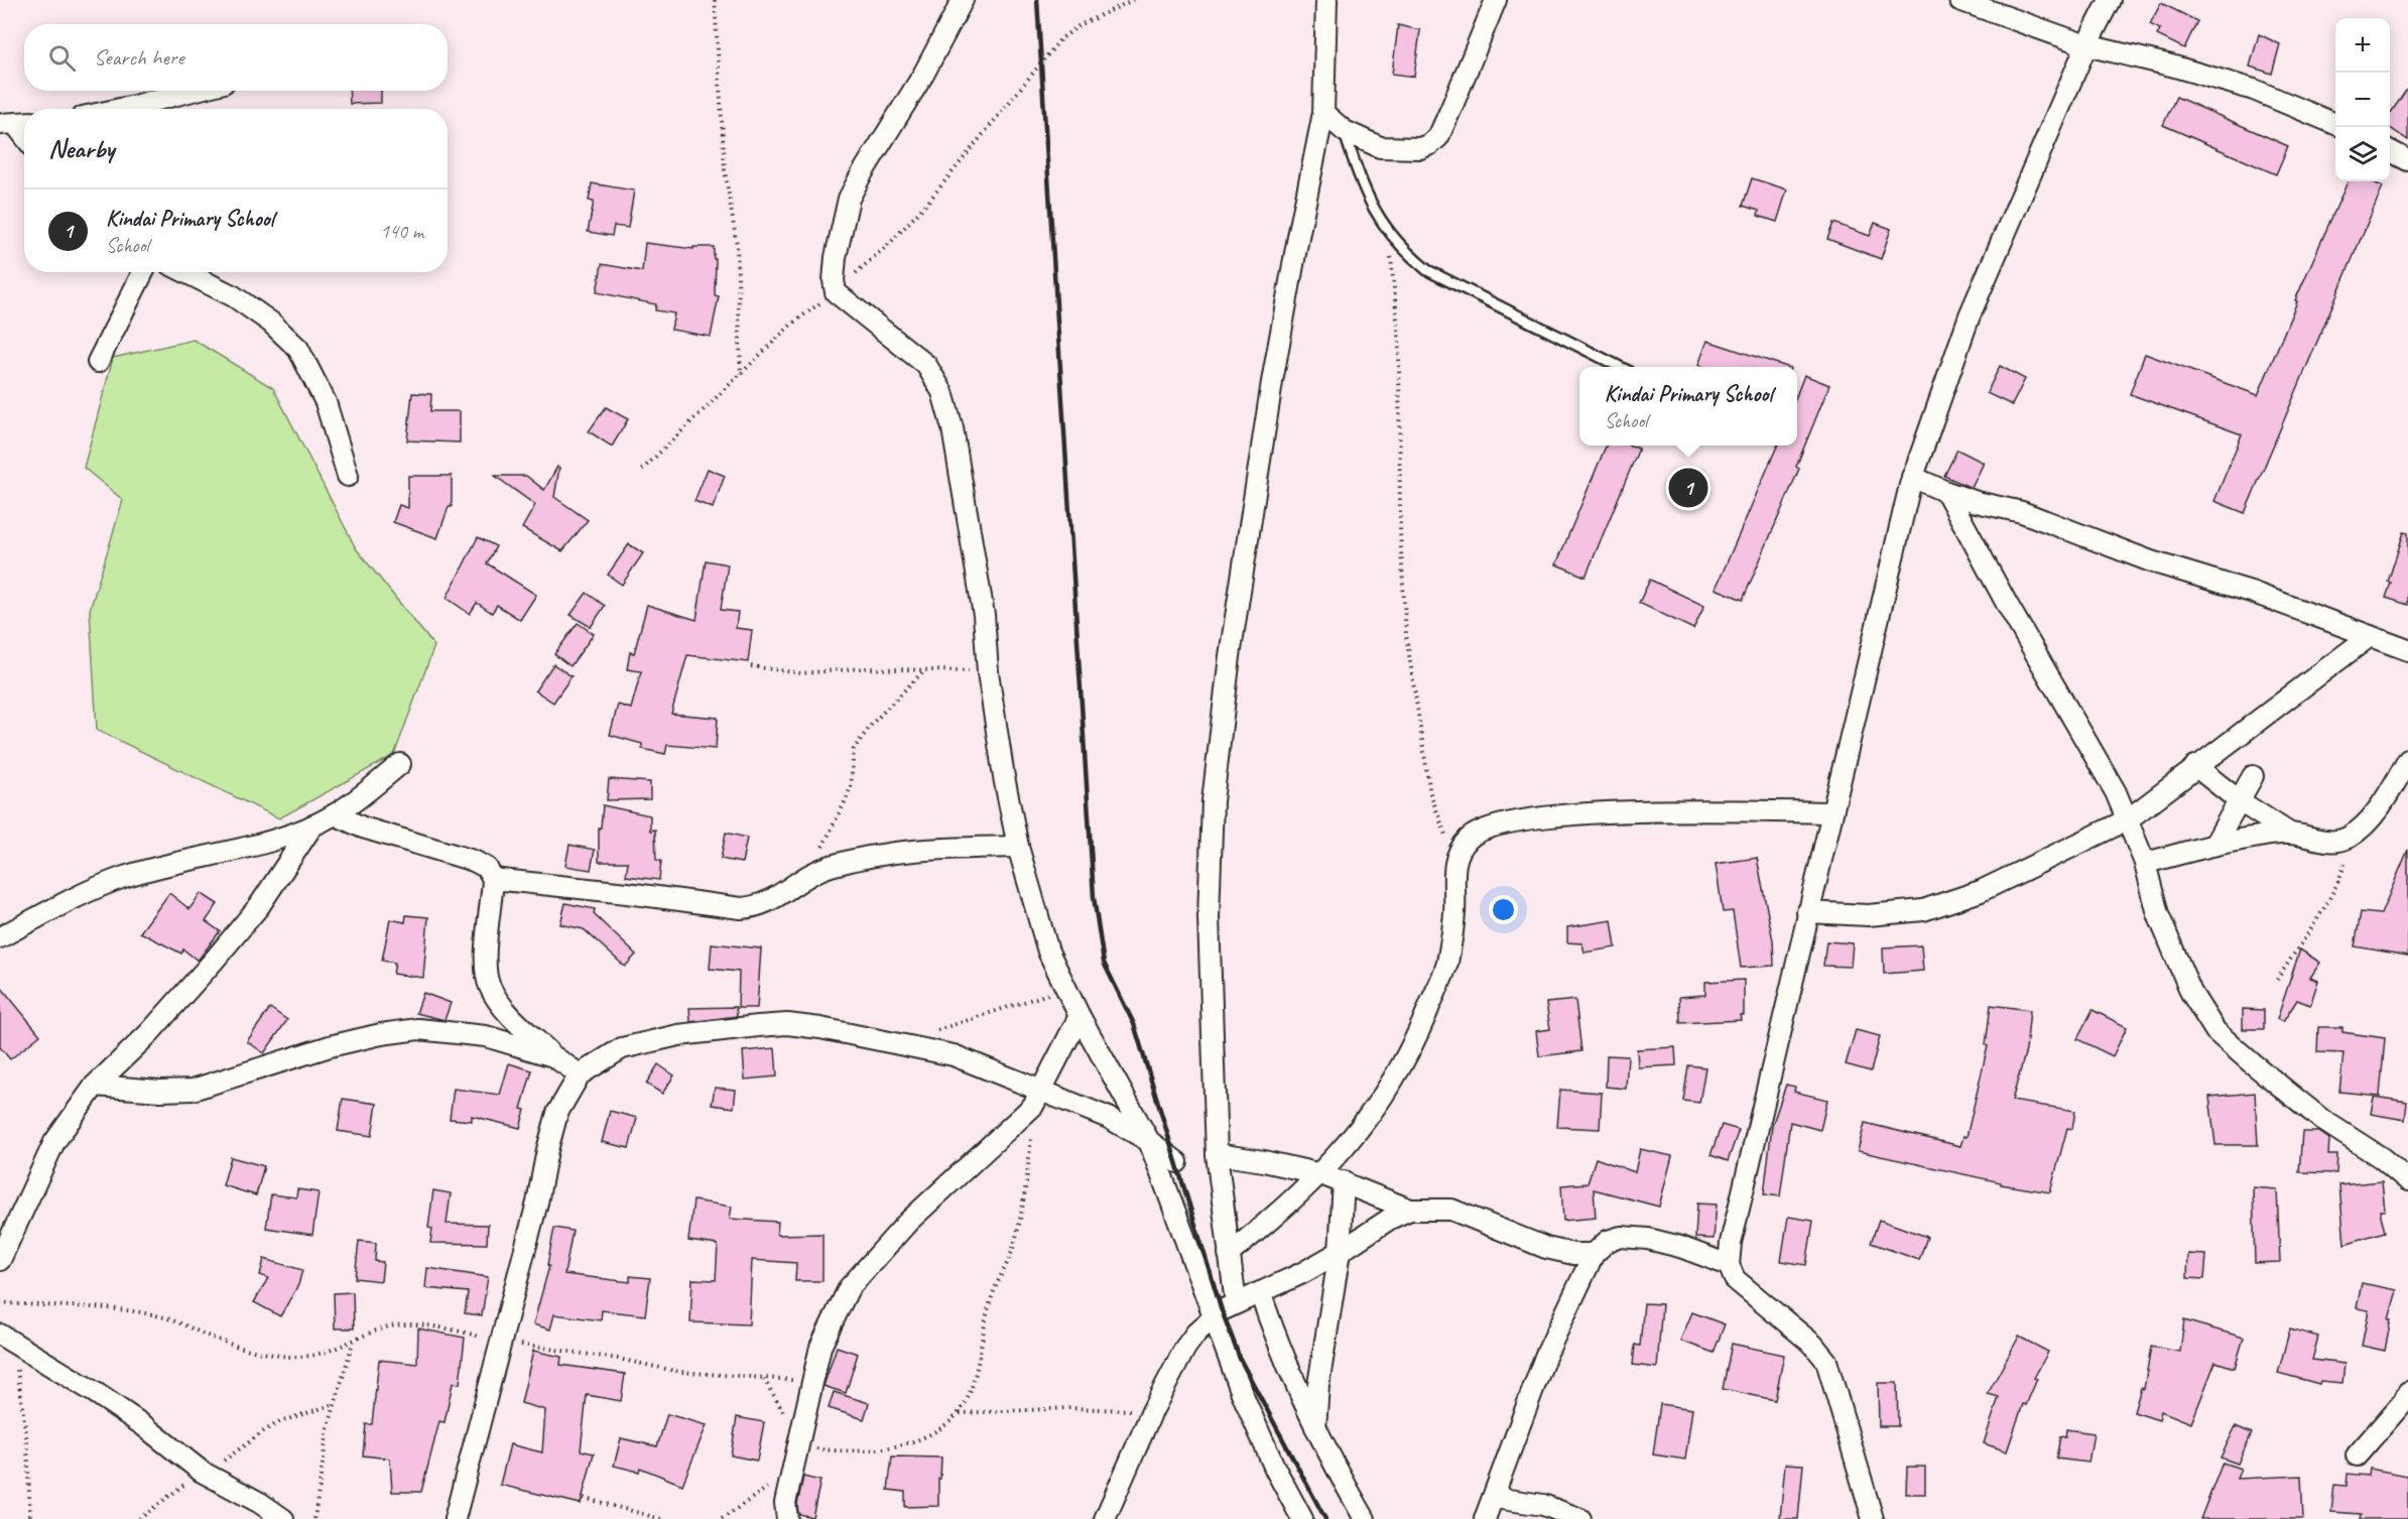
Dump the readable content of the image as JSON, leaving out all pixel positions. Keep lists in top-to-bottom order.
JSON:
{
  "page": {
    "map_buttons": ["+", "−"],
    "search": "Search here",
    "heading": "Nearby",
    "list": [
      {
        "mark": "1",
        "name": "Kindai Primary School",
        "note": "School",
        "value": "140 m"
      }
    ],
    "popup": ["Kindai Primary School", "School"],
    "pins": "1"
  }
}
